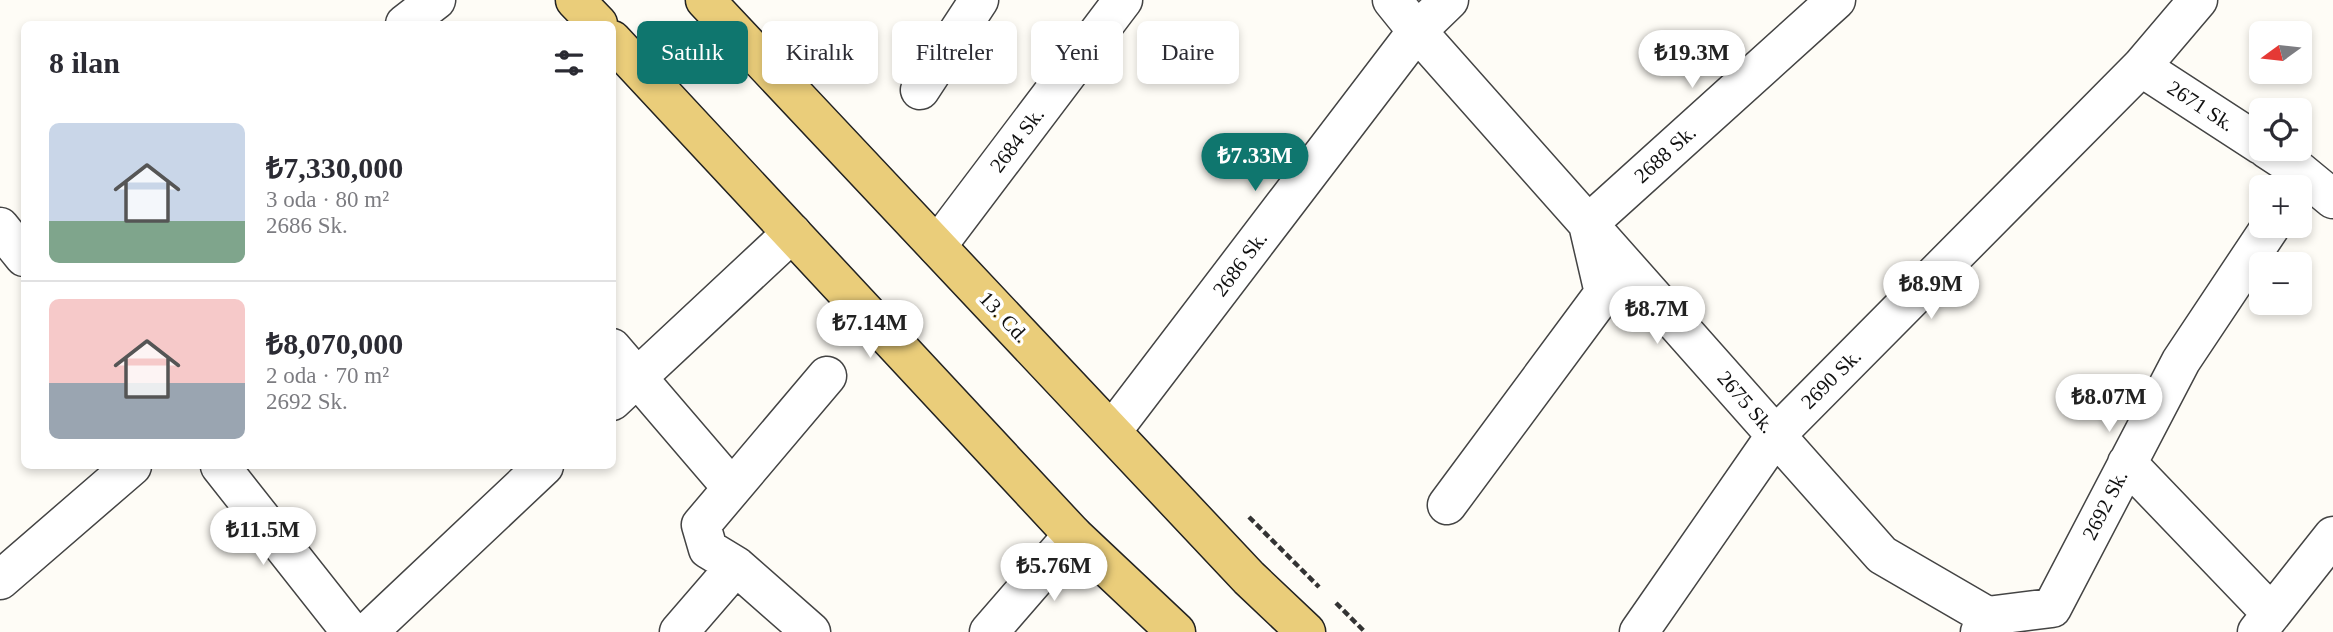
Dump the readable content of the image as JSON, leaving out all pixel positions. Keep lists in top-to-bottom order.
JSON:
{
  "streets": {
    "main road": ["13. Cd."],
    "street": [
      "2671 Sk.",
      "2684 Sk.",
      "2688 Sk.",
      "2686 Sk.",
      "2690 Sk.",
      "2675 Sk.",
      "2692 Sk."
    ]
  },
  "crossings": [
    ["2671 Sk.", "2690 Sk."],
    ["2684 Sk.", "13. Cd."],
    ["2688 Sk.", "2675 Sk."],
    ["2686 Sk.", "13. Cd."],
    ["2686 Sk.", "2675 Sk."],
    ["2690 Sk.", "2675 Sk."],
    ["2675 Sk.", "2692 Sk."]
  ],
  "north": "left",
  "page": {
    "map_buttons": ["+", "−"],
    "chip": [
      "Satılık",
      "Kiralık",
      "Filtreler",
      "Yeni",
      "Daire"
    ],
    "heading": "8 ilan",
    "price": [
      "₺19.3M",
      "₺7.33M",
      "₺8.9M",
      "₺8.7M",
      "₺7.14M",
      "₺8.07M",
      "₺11.5M",
      "₺5.76M"
    ],
    "list": [
      {
        "name": "₺7,330,000",
        "note": "3 oda · 80 m² · 2686 Sk."
      },
      {
        "name": "₺8,070,000",
        "note": "2 oda · 70 m² · 2692 Sk."
      }
    ]
  }
}
